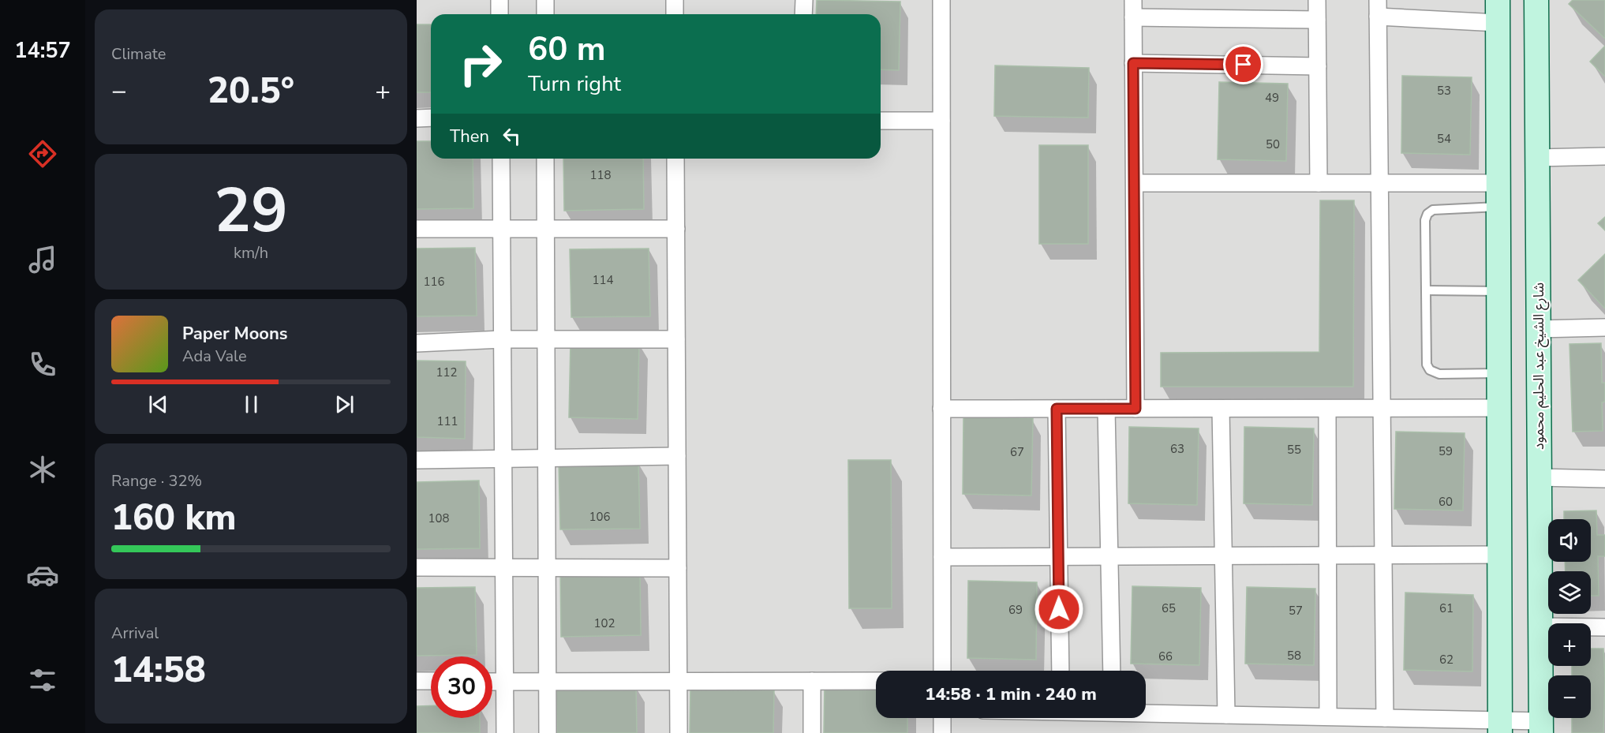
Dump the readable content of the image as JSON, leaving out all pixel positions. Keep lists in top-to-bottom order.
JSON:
{
  "streets": {
    "street": ["شارع الشيخ عبد الحليم محمود"]
  },
  "house_numbers": [
    "53",
    "49",
    "54",
    "50",
    "118",
    "114",
    "116",
    "112",
    "111",
    "63",
    "55",
    "59",
    "67",
    "60",
    "106",
    "108",
    "65",
    "61",
    "69",
    "57",
    "102",
    "58",
    "66",
    "62"
  ],
  "page": {
    "tabs": "14:57",
    "tile": [
      "Climate",
      ["29", "km/h"],
      ["Range · 32%", "160 km"],
      ["Arrival", "14:58"]
    ],
    "turn": ["60 m", "Turn right"],
    "heat": ["−", "20.5°", "+"],
    "then": "Then",
    "song": ["Paper Moons", "Ada Vale"],
    "map_buttons": ["+", "−"],
    "limit": "30",
    "trip": "14:58 · 1 min · 240 m"
  }
}
